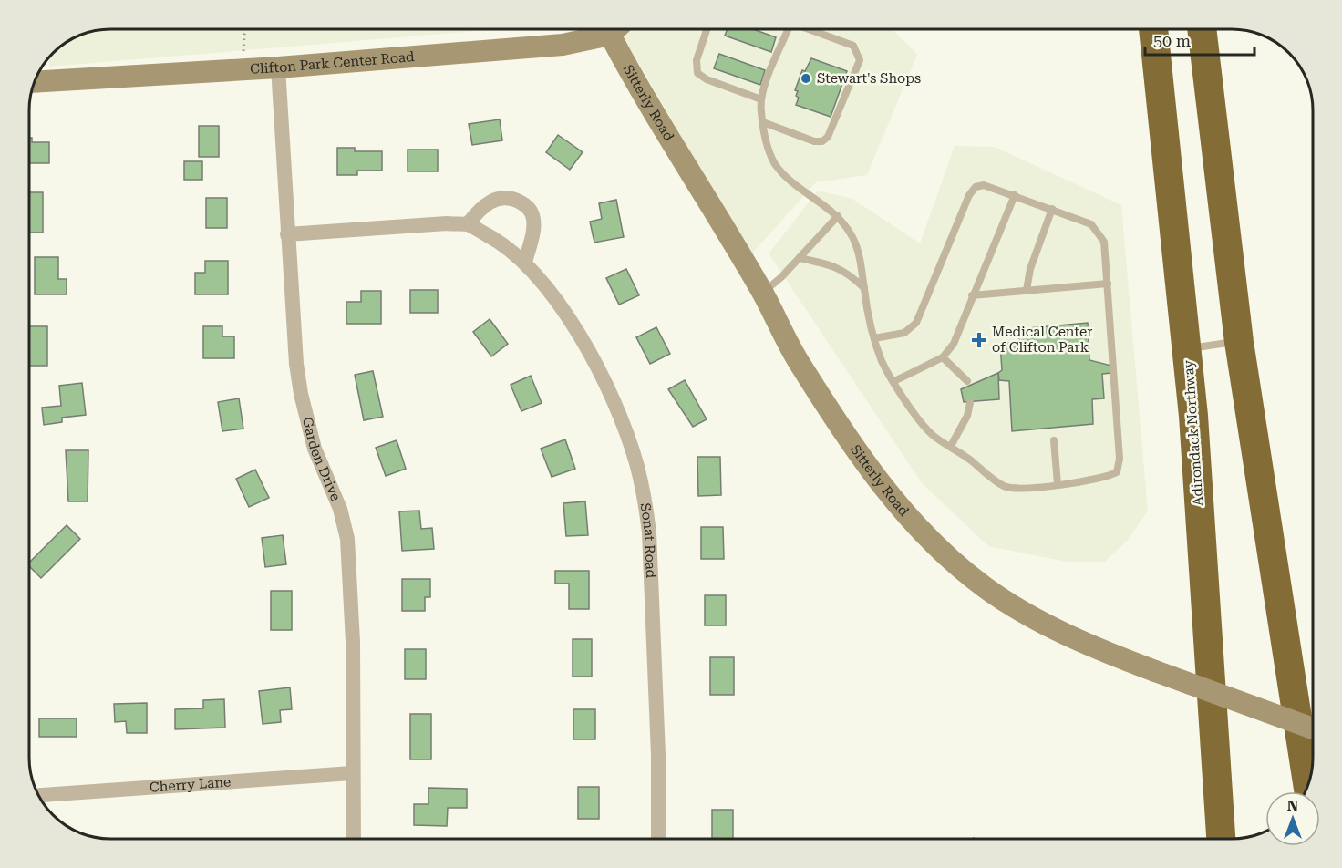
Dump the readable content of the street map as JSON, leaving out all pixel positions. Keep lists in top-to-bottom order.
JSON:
{
  "streets": {
    "highway": ["Adirondack Northway"],
    "street": [
      "Clifton Park Center Road",
      "Sitterly Road",
      "Garden Drive",
      "Sonat Road",
      "Cherry Lane"
    ]
  },
  "crossings": [
    ["Clifton Park Center Road", "Garden Drive"],
    ["Garden Drive", "Sonat Road"],
    ["Garden Drive", "Cherry Lane"]
  ],
  "places": {
    "other": ["Stewart's Shops"],
    "health": ["Medical Center of Clifton Park"]
  },
  "scale_bar": "50 m",
  "north": "top"
}
